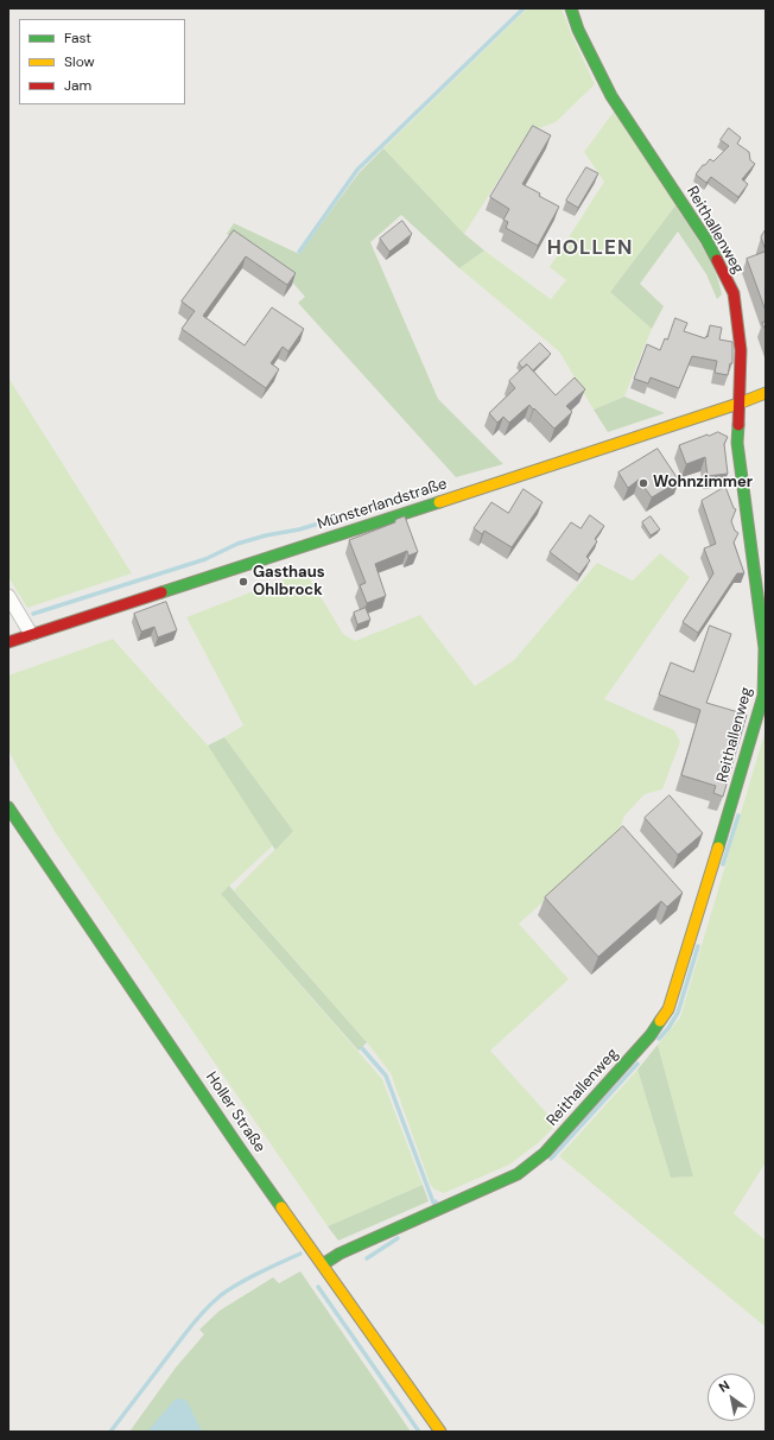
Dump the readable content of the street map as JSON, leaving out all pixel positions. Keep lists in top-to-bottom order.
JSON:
{
  "streets": {
    "street": ["Reithallenweg", "Münsterlandstraße", "Holler Straße"]
  },
  "crossings": [
    ["Reithallenweg", "Münsterlandstraße"],
    ["Reithallenweg", "Holler Straße"]
  ],
  "districts": ["HOLLEN"],
  "places": ["Wohnzimmer", "Gasthaus Ohlbrock"],
  "legend": ["Fast", "Slow", "Jam"],
  "north": "top left"
}
